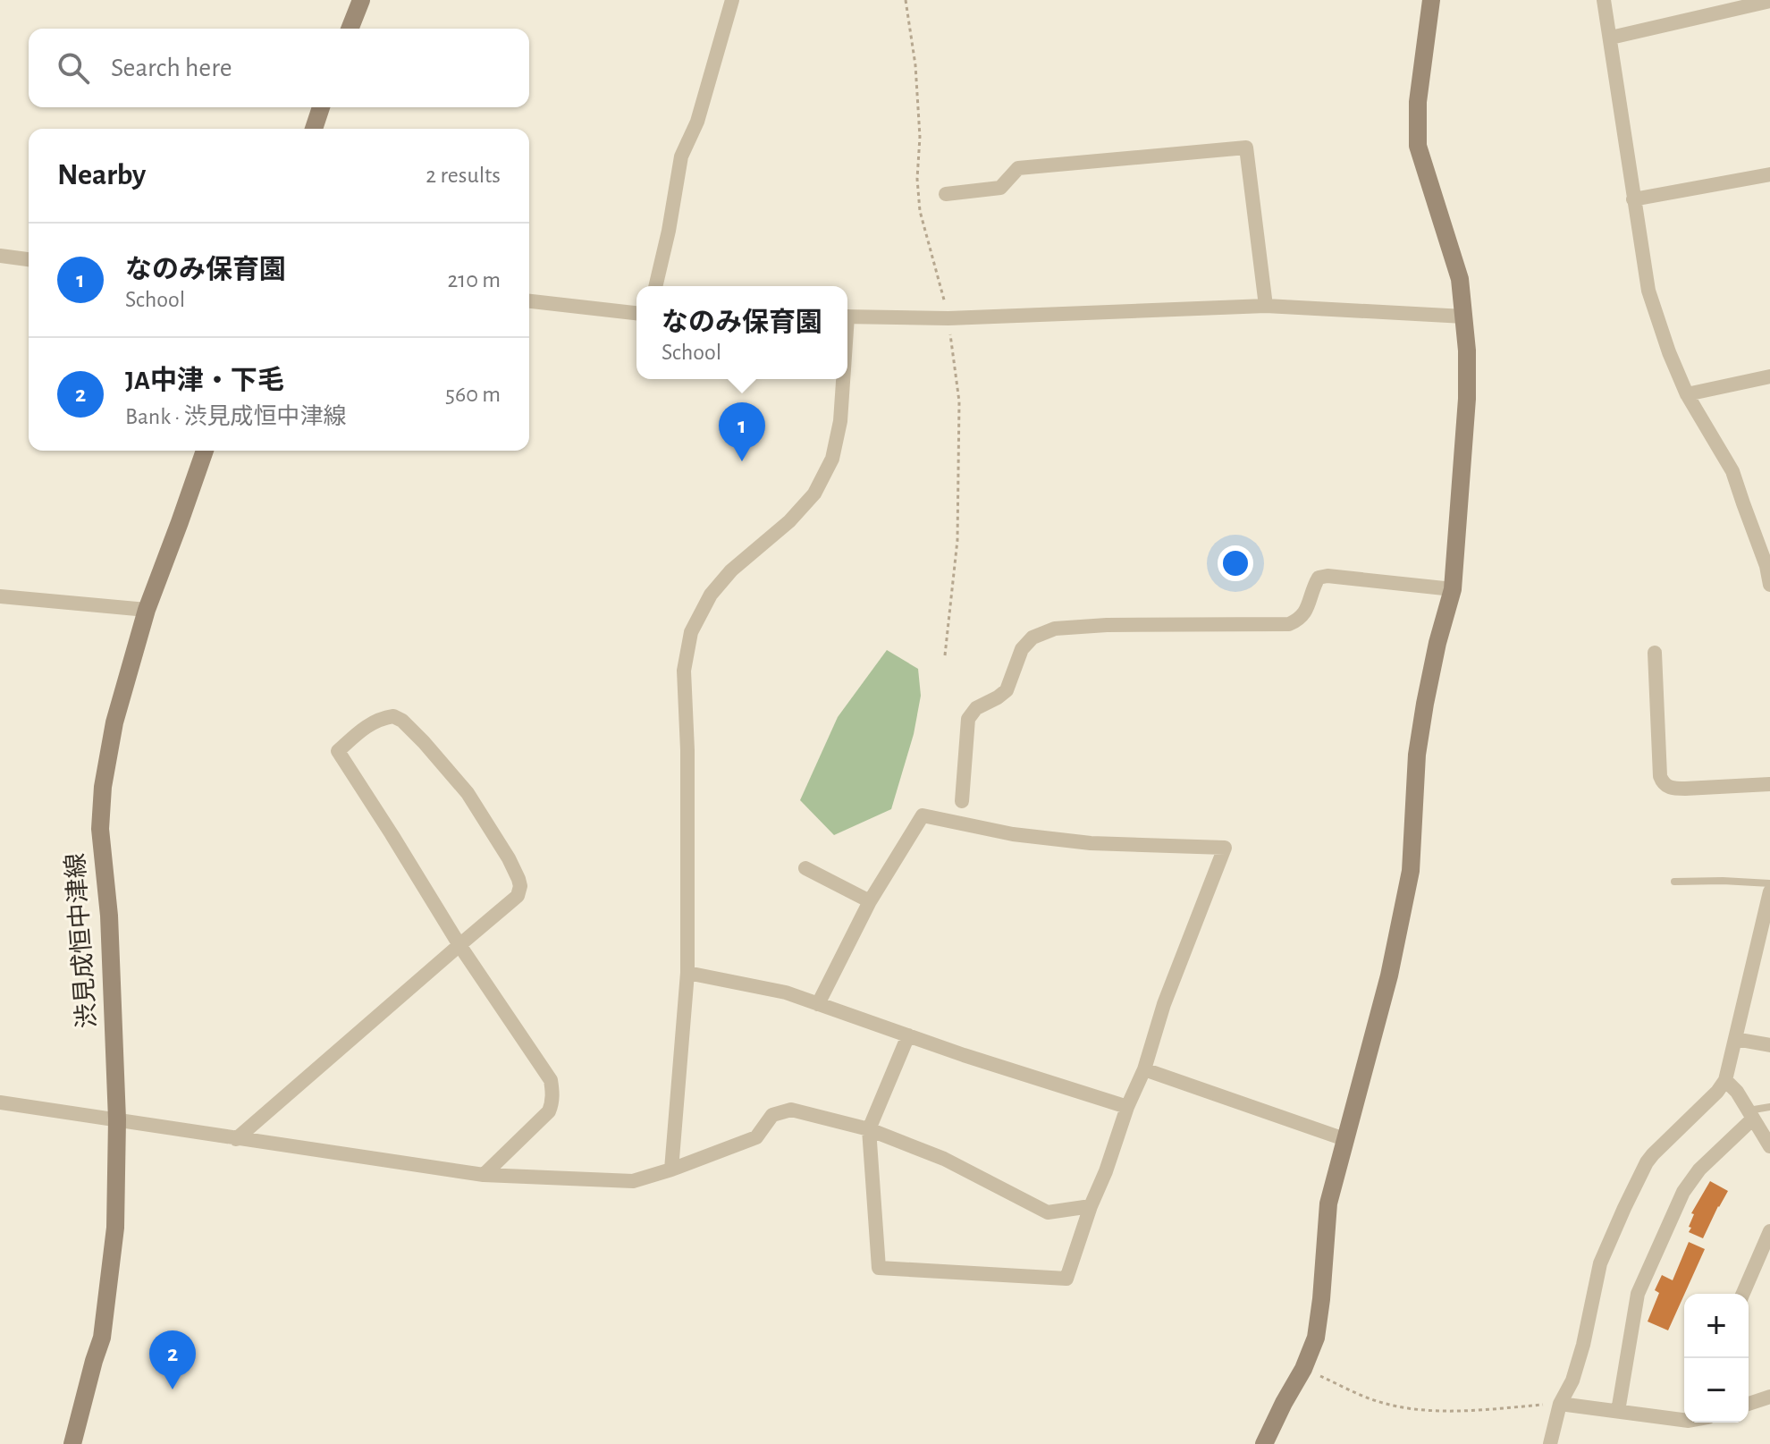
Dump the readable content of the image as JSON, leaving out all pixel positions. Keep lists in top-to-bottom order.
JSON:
{
  "streets": {
    "street": ["渋見成恒中津線"]
  },
  "page": {
    "search": "Search here",
    "heading": ["Nearby", "2 results"],
    "list": [
      {
        "mark": "1",
        "name": "なのみ保育園",
        "note": "School",
        "value": "210 m"
      },
      {
        "mark": "2",
        "name": "JA中津・下毛",
        "note": "Bank · 渋見成恒中津線",
        "value": "560 m"
      }
    ],
    "popup": ["なのみ保育園", "School"],
    "pins": ["1", "2"],
    "map_buttons": ["+", "−"]
  }
}
